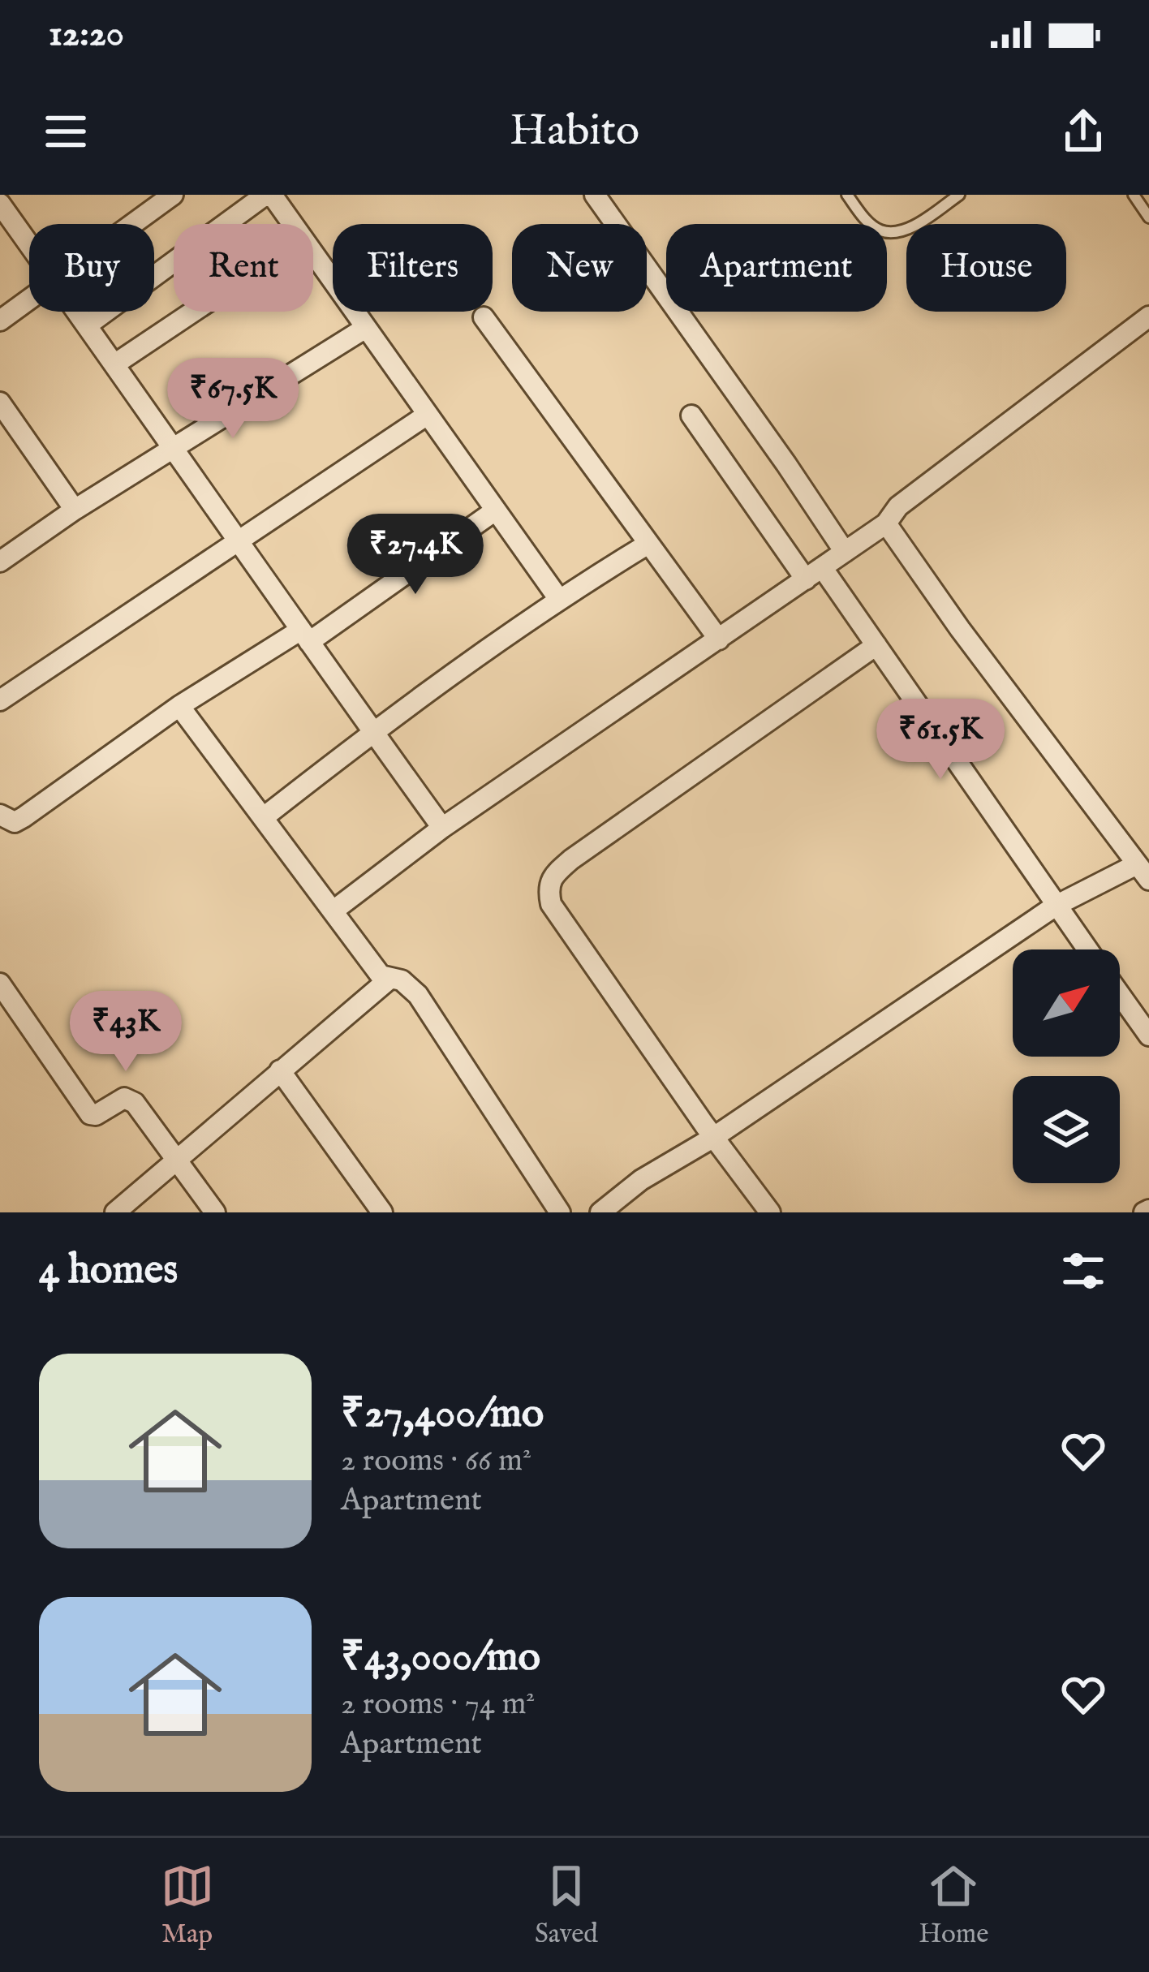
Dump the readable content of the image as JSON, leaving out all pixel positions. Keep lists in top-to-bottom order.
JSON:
{
  "north": "top right",
  "page": {
    "status": "12:20",
    "header": "Habito",
    "chip": [
      "Buy",
      "Rent",
      "Filters",
      "New",
      "Apartment",
      "House"
    ],
    "price": [
      "₹67.5K",
      "₹27.4K",
      "₹61.5K",
      "₹43K"
    ],
    "heading": "4 homes",
    "list": [
      {
        "name": "₹27,400/mo",
        "note": "2 rooms · 66 m² · Apartment"
      },
      {
        "name": "₹43,000/mo",
        "note": "2 rooms · 74 m² · Apartment"
      }
    ],
    "tabs": ["Map", "Saved", "Home"]
  }
}
